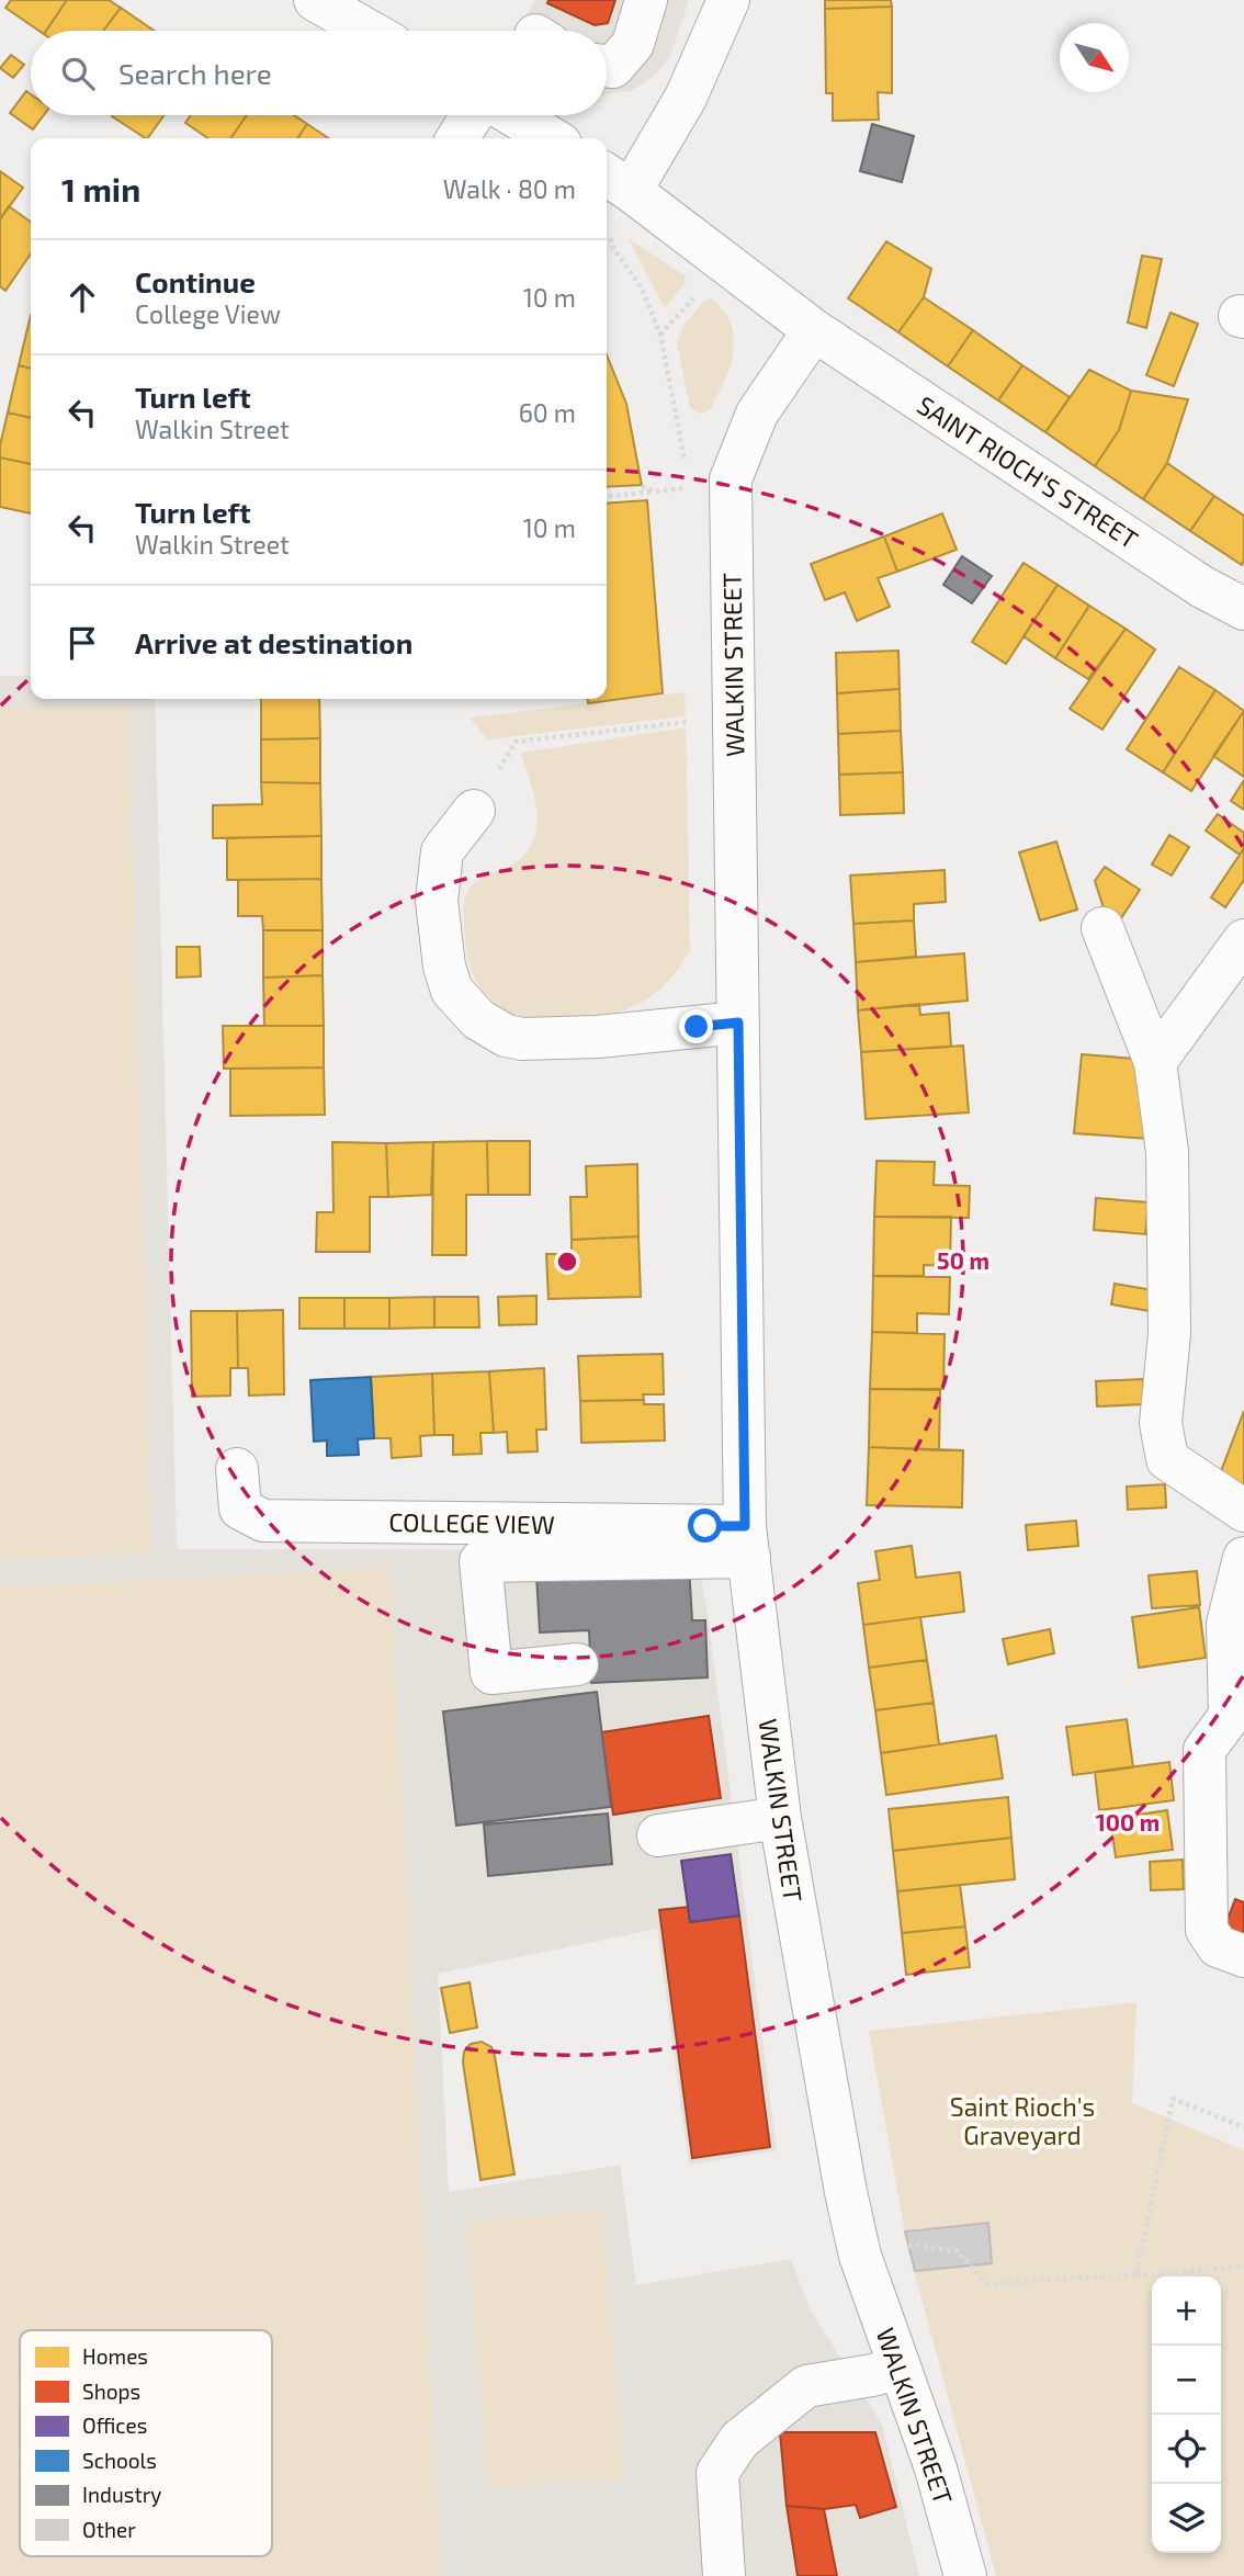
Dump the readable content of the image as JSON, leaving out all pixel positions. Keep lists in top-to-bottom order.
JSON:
{
  "streets": {
    "street": ["SAINT RIOCH'S STREET", "WALKIN STREET", "COLLEGE VIEW"]
  },
  "crossings": [
    ["SAINT RIOCH'S STREET", "WALKIN STREET"],
    ["WALKIN STREET", "COLLEGE VIEW"]
  ],
  "parks": ["Saint Rioch's Graveyard"],
  "legend": [
    "Homes",
    "Shops",
    "Offices",
    "Schools",
    "Industry",
    "Other"
  ],
  "north": "bottom right",
  "page": {
    "search": "Search here",
    "heading": ["1 min", "Walk · 80 m"],
    "list": [
      ["Continue", "College View", "10 m"],
      ["Turn left", "Walkin Street", "60 m"],
      ["Turn left", "Walkin Street", "10 m"],
      "Arrive at destination"
    ],
    "map_buttons": ["+", "−"]
  },
  "rings": ["50 m", "100 m"]
}
